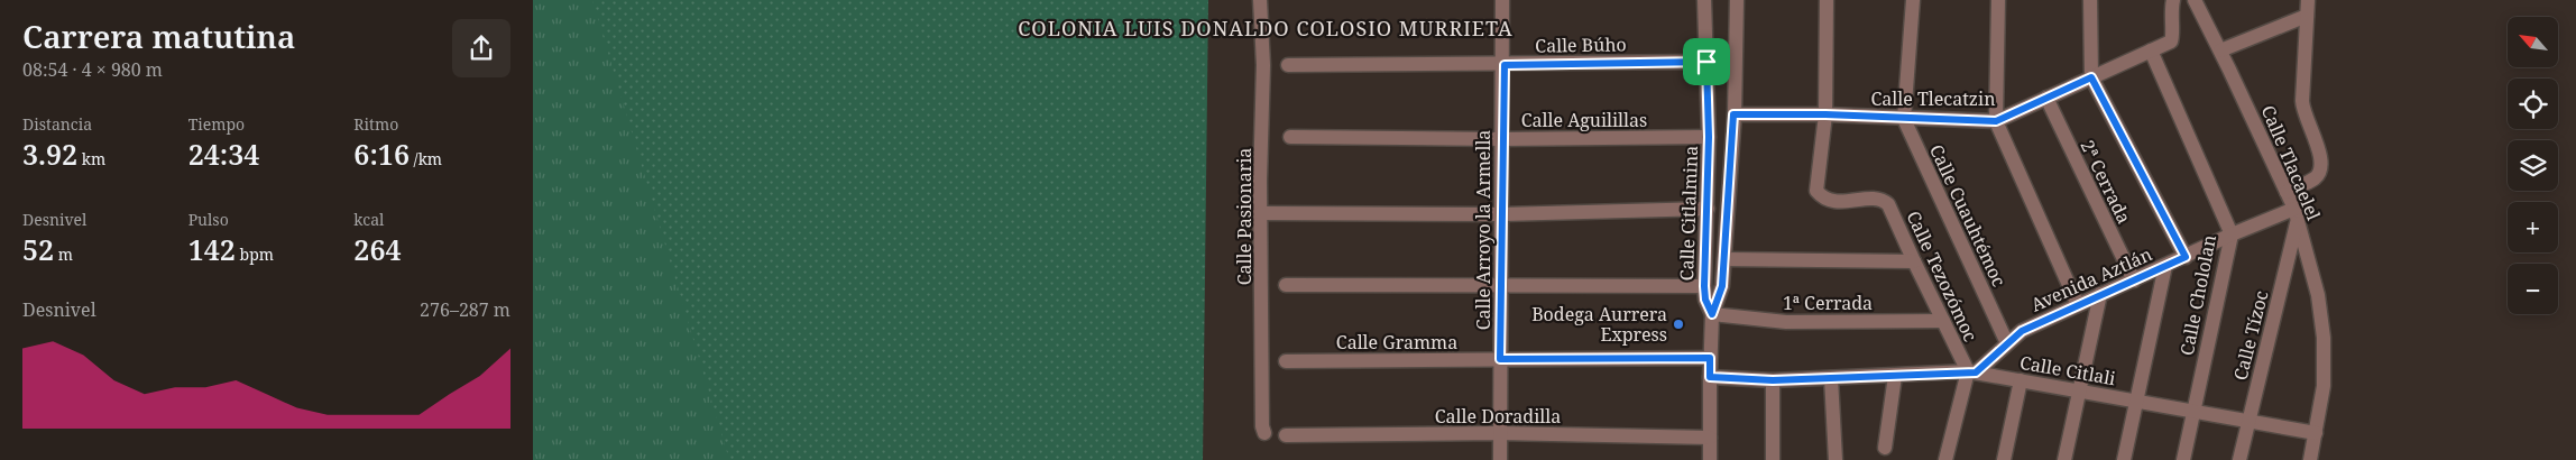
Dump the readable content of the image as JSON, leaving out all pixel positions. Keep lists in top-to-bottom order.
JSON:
{
  "streets": {
    "street": [
      "Calle Búho",
      "Calle Tlecatzin",
      "Calle Aguilillas",
      "Calle Tlacaelel",
      "2ª Cerrada",
      "Calle Citlalmina",
      "Calle Cuauhtémoc",
      "Calle Pasionaria",
      "Calle Arroyo la Armella",
      "Calle Tezozómoc",
      "Avenida Aztlán",
      "Calle Chololan",
      "1ª Cerrada",
      "Calle Tízoc",
      "Calle Gramma",
      "Calle Citlali",
      "Calle Doradilla"
    ]
  },
  "crossings": [
    ["Calle Búho", "Calle Citlalmina"],
    ["Calle Búho", "Calle Arroyo la Armella"],
    ["Calle Tlecatzin", "2ª Cerrada"],
    ["Calle Tlecatzin", "Calle Cuauhtémoc"],
    ["Calle Tlecatzin", "Calle Tezozómoc"],
    ["Calle Tlecatzin", "Calle Chololan"],
    ["Calle Aguilillas", "Calle Citlalmina"],
    ["Calle Aguilillas", "Calle Arroyo la Armella"],
    ["Calle Tlacaelel", "Avenida Aztlán"],
    ["Calle Tlacaelel", "Calle Tízoc"],
    ["Calle Tlacaelel", "Calle Citlali"],
    ["2ª Cerrada", "Avenida Aztlán"],
    ["Calle Citlalmina", "1ª Cerrada"],
    ["Calle Citlalmina", "Calle Gramma"],
    ["Calle Citlalmina", "Calle Citlali"],
    ["Calle Citlalmina", "Calle Doradilla"],
    ["Calle Cuauhtémoc", "Avenida Aztlán"],
    ["Calle Arroyo la Armella", "Calle Gramma"],
    ["Calle Arroyo la Armella", "Calle Doradilla"],
    ["Calle Tezozómoc", "Avenida Aztlán"],
    ["Calle Tezozómoc", "1ª Cerrada"],
    ["Calle Tezozómoc", "Calle Citlali"],
    ["Avenida Aztlán", "Calle Chololan"],
    ["Avenida Aztlán", "Calle Tízoc"],
    ["Avenida Aztlán", "Calle Citlali"],
    ["Calle Chololan", "Calle Citlali"],
    ["Calle Tízoc", "Calle Citlali"]
  ],
  "districts": ["COLONIA LUIS DONALDO COLOSIO MURRIETA"],
  "places": ["Bodega Aurrera Express"],
  "north": "top left",
  "page": {
    "heading": ["Carrera matutina", "08:54 · 4 × 980 m"],
    "map_buttons": ["+", "−"],
    "stats": [
      ["Distancia", "3.92 km"],
      ["Tiempo", "24:34"],
      ["Ritmo", "6:16 /km"],
      ["Desnivel", "52 m"],
      ["Pulso", "142 bpm"],
      ["kcal", "264"]
    ],
    "chart": ["Desnivel", "276–287 m"]
  }
}
